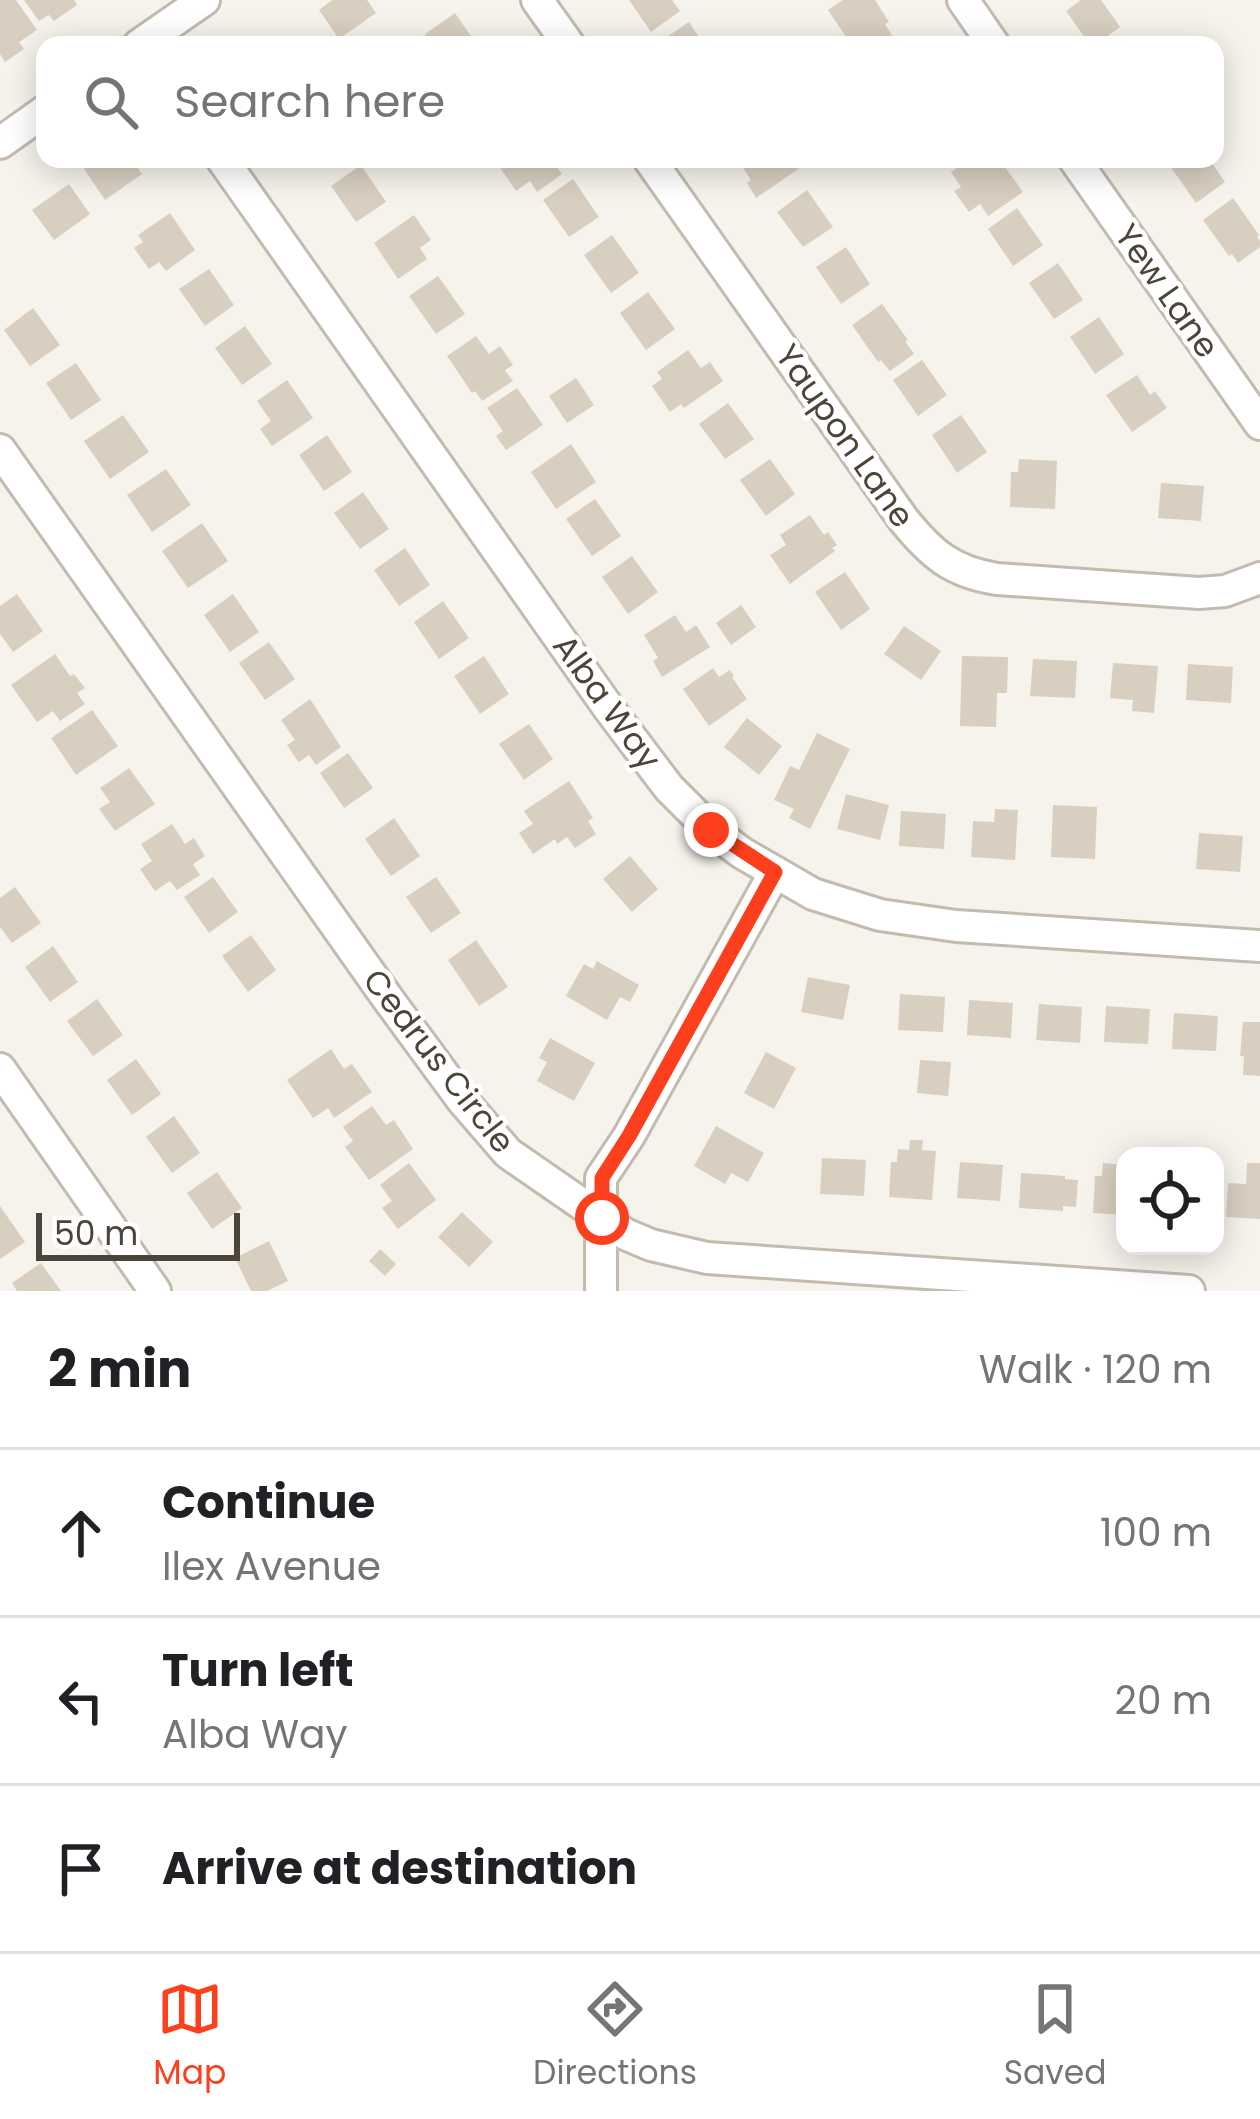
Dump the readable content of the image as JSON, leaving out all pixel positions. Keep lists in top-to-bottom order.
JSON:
{
  "streets": {
    "street": [
      "Yew Lane",
      "Yaupon Lane",
      "Alba Way",
      "Cedrus Circle"
    ]
  },
  "scale_bar": "50 m",
  "page": {
    "search": "Search here",
    "scale": "50 m",
    "heading": ["2 min", "Walk · 120 m"],
    "list": [
      ["Continue", "Ilex Avenue", "100 m"],
      ["Turn left", "Alba Way", "20 m"],
      "Arrive at destination"
    ],
    "nav": ["Map", "Directions", "Saved"]
  }
}
